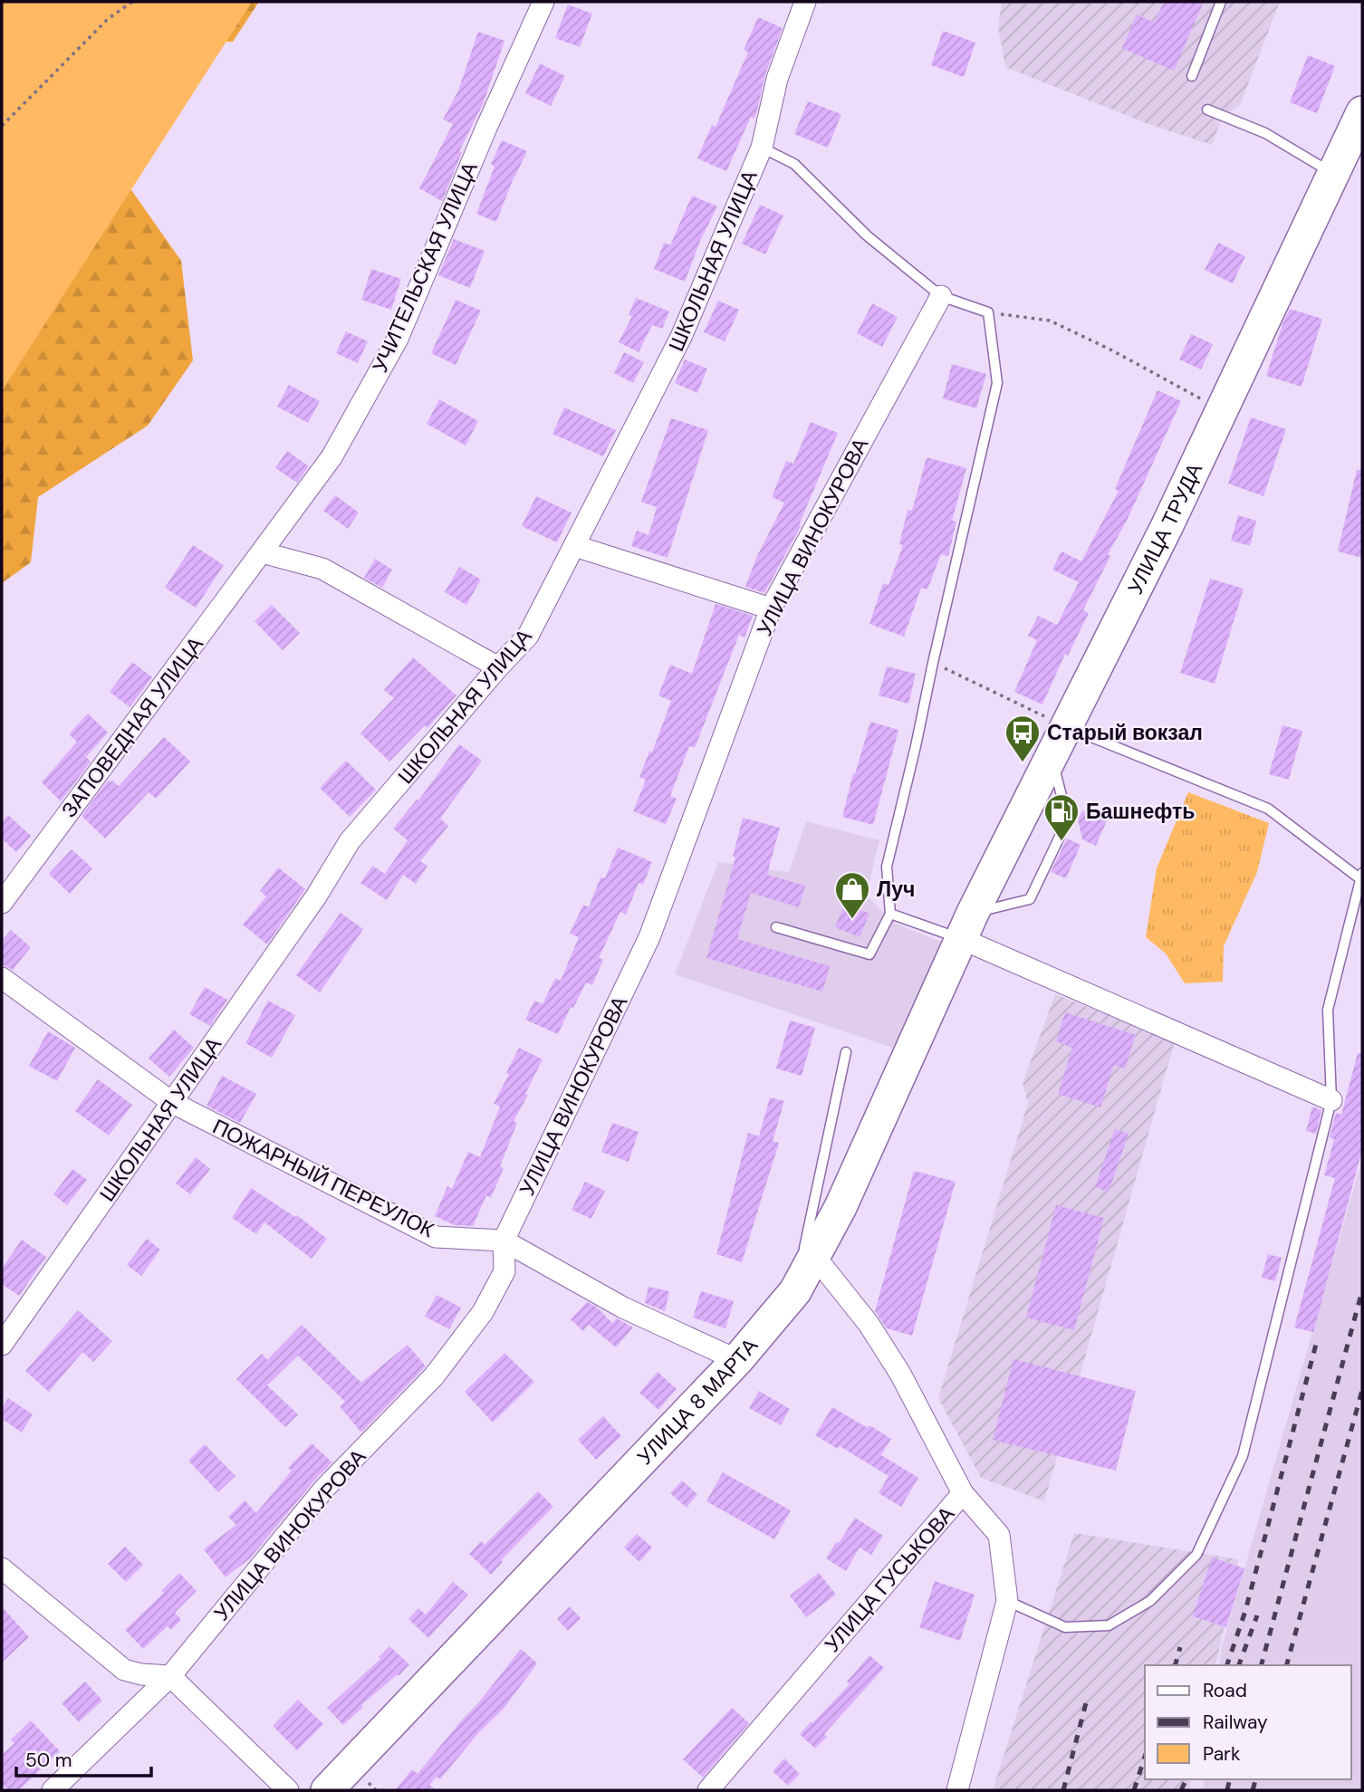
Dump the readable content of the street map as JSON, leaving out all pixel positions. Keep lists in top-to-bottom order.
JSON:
{
  "streets": {
    "main road": ["УЛИЦА ТРУДА", "УЛИЦА 8 МАРТА"],
    "street": [
      "ШКОЛЬНАЯ УЛИЦА",
      "УЧИТЕЛЬСКАЯ УЛИЦА",
      "УЛИЦА ВИНОКУРОВА",
      "ЗАПОВЕДНАЯ УЛИЦА",
      "ПОЖАРНЫЙ ПЕРЕУЛОК",
      "УЛИЦА ГУСЬКОВА"
    ]
  },
  "crossings": [
    ["ШКОЛЬНАЯ УЛИЦА", "ПОЖАРНЫЙ ПЕРЕУЛОК"],
    ["УЧИТЕЛЬСКАЯ УЛИЦА", "ЗАПОВЕДНАЯ УЛИЦА"],
    ["УЛИЦА ТРУДА", "УЛИЦА 8 МАРТА"],
    ["УЛИЦА ВИНОКУРОВА", "ПОЖАРНЫЙ ПЕРЕУЛОК"],
    ["ПОЖАРНЫЙ ПЕРЕУЛОК", "УЛИЦА 8 МАРТА"],
    ["УЛИЦА 8 МАРТА", "УЛИЦА ГУСЬКОВА"]
  ],
  "places": {
    "bus stop": ["Старый вокзал"],
    "fuel station": ["Башнефть"],
    "shop": ["Луч"]
  },
  "legend": ["Road", "Railway", "Park"],
  "scale_bar": "50 m"
}
